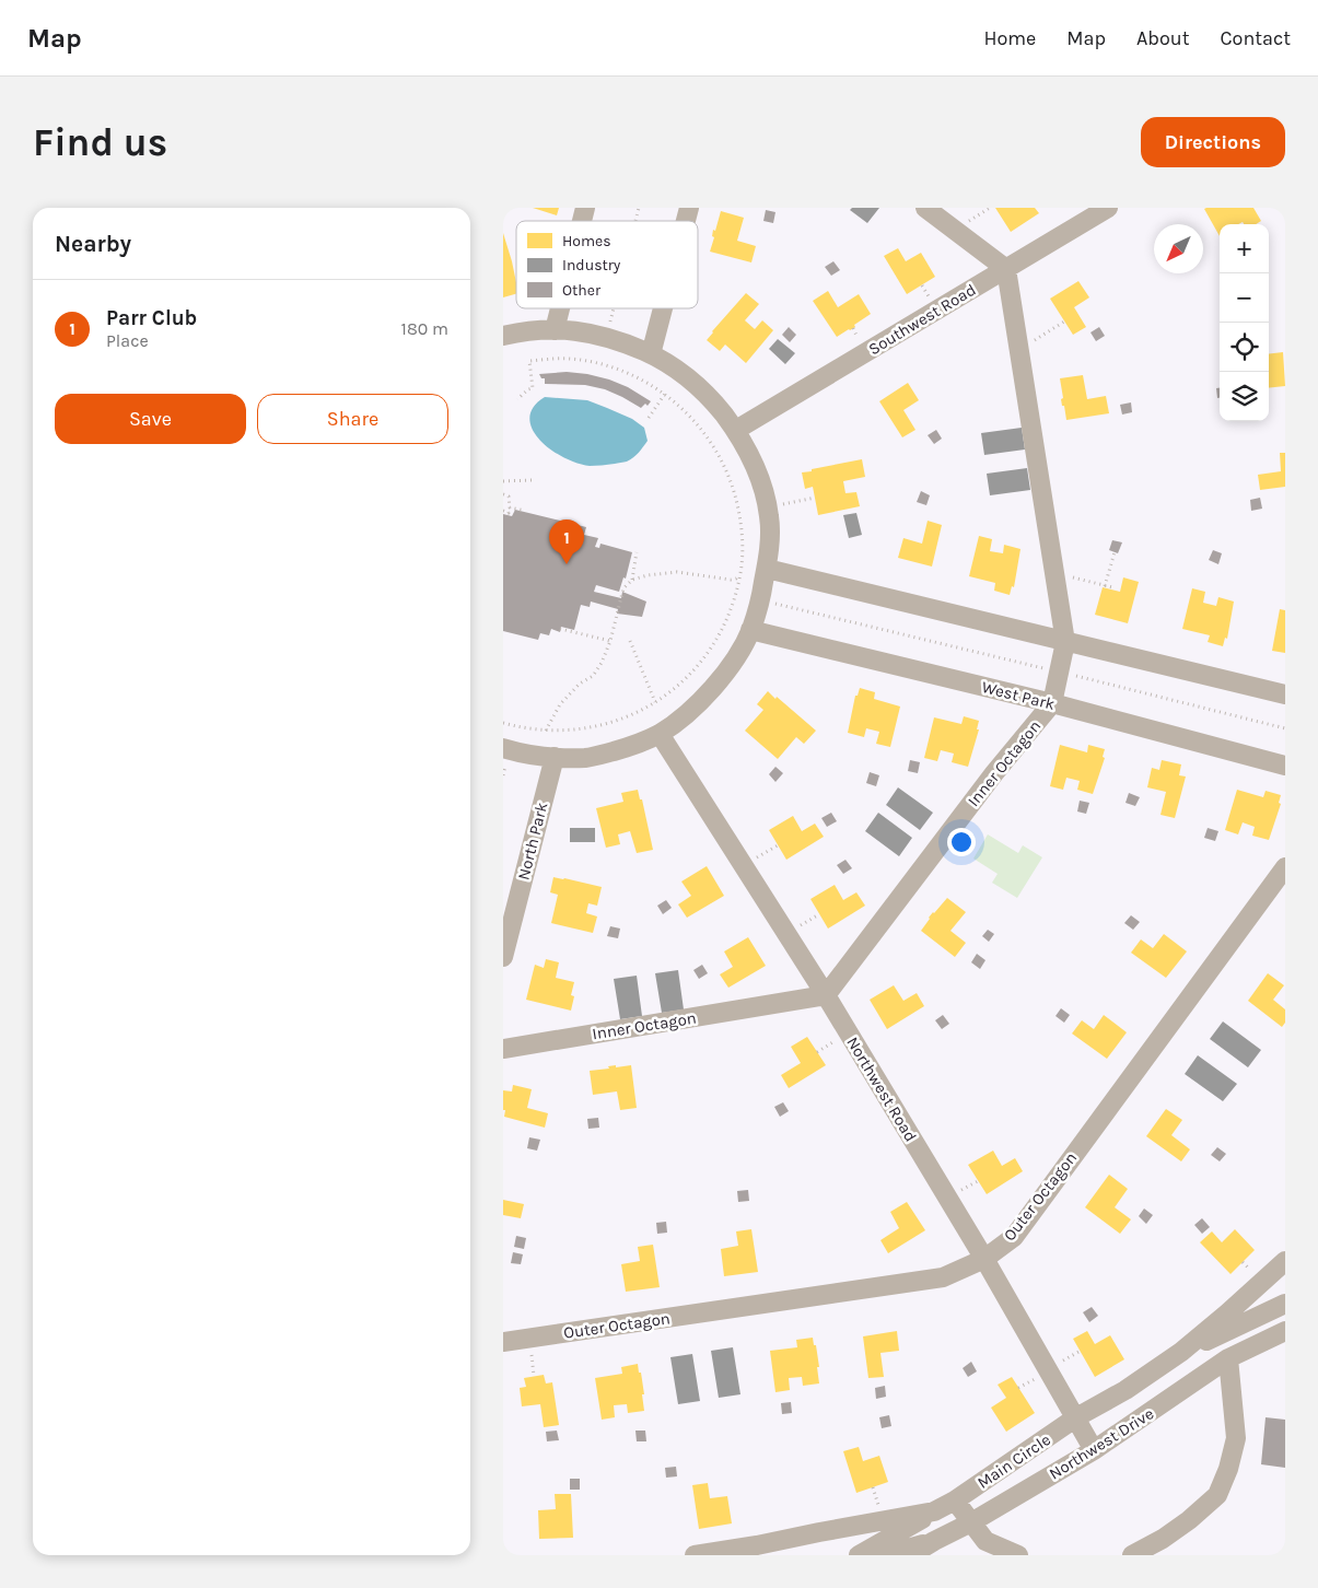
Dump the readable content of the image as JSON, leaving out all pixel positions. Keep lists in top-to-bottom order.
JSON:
{
  "streets": {
    "street": [
      "Southwest Road",
      "West Park",
      "Inner Octagon",
      "North Park",
      "Northwest Road",
      "Outer Octagon",
      "Northwest Drive",
      "Main Circle"
    ]
  },
  "crossings": [
    ["Southwest Road", "Inner Octagon"],
    ["West Park", "Inner Octagon"],
    ["Inner Octagon", "Northwest Road"],
    ["Northwest Road", "Outer Octagon"],
    ["Northwest Road", "Northwest Drive"],
    ["Northwest Road", "Main Circle"]
  ],
  "legend": ["Homes", "Industry", "Other"],
  "north": "bottom left",
  "page": {
    "header": "Map",
    "nav": [
      "Home",
      "Map",
      "About",
      "Contact"
    ],
    "buttons": [
      "Directions",
      ["Save", "Share"]
    ],
    "title": "Find us",
    "heading": "Nearby",
    "map_buttons": ["+", "−"],
    "list": [
      {
        "mark": "1",
        "name": "Parr Club",
        "note": "Place",
        "value": "180 m"
      }
    ],
    "pins": "1"
  }
}
